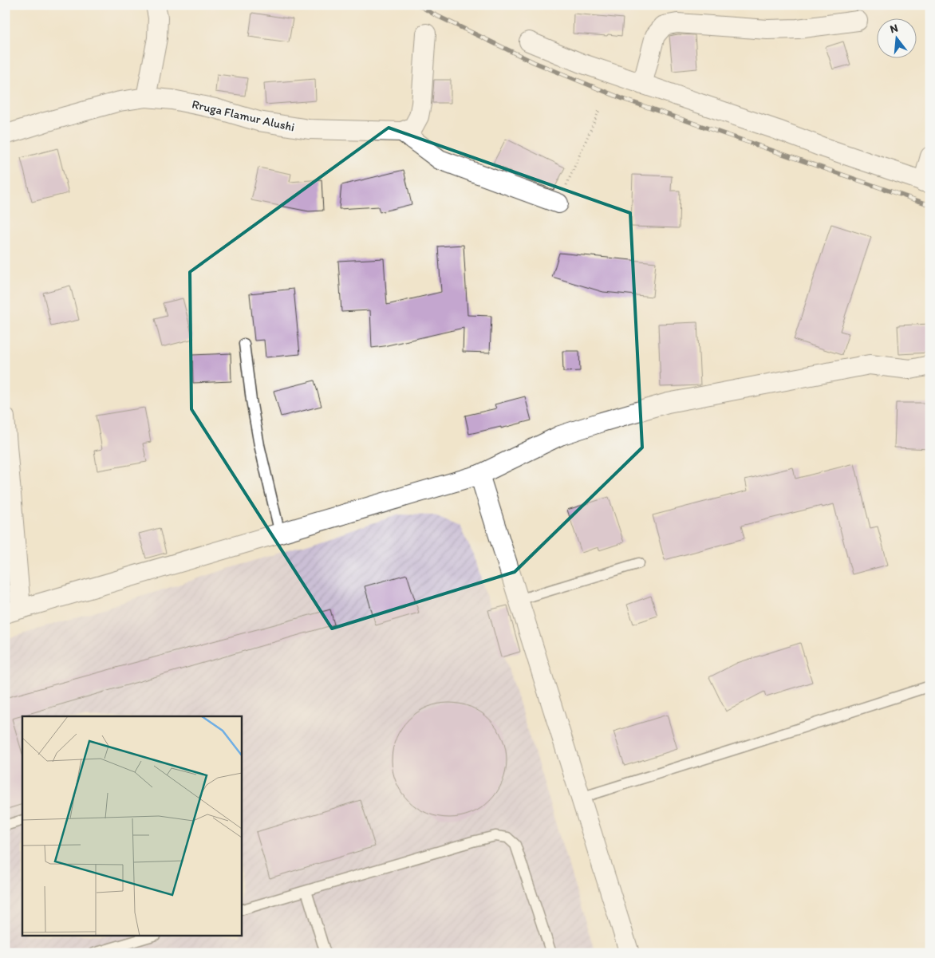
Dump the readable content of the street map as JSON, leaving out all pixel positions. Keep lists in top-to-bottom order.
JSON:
{
  "streets": {
    "street": ["Rruga Flamur Alushi"]
  },
  "north": "top"
}
